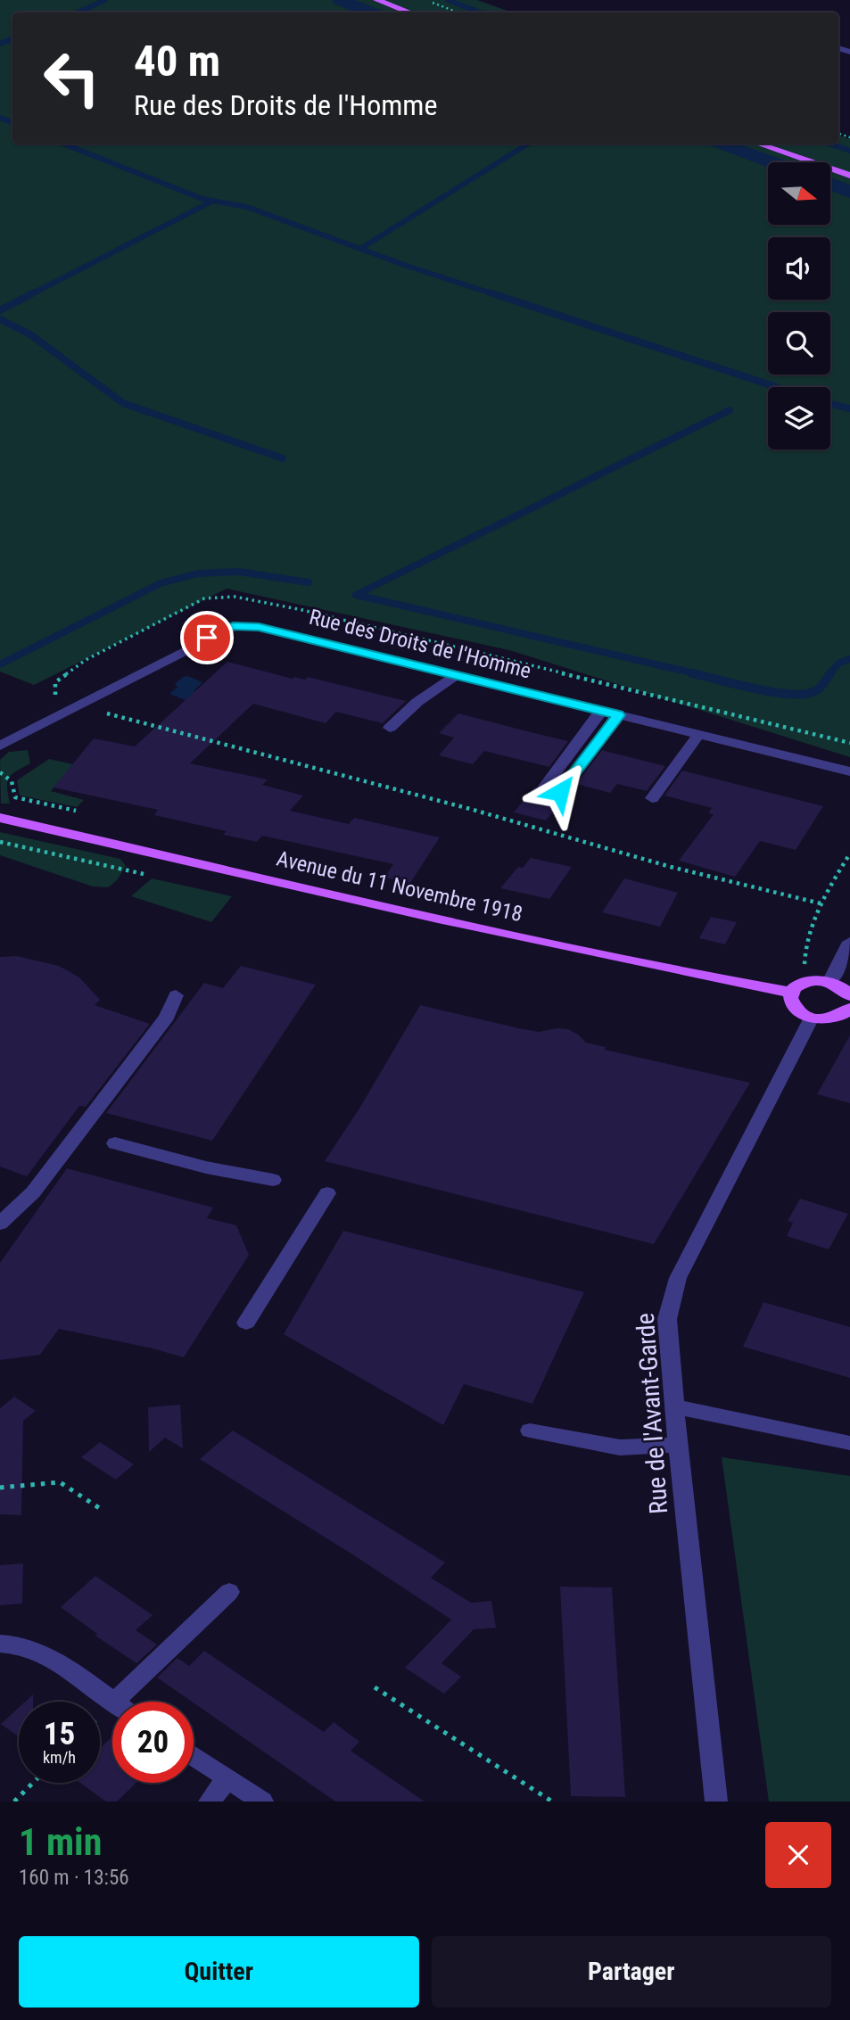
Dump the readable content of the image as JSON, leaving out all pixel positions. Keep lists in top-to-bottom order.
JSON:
{
  "streets": {
    "main road": ["Avenue du 11 Novembre 1918"],
    "street": ["Rue des Droits de l'Homme", "Rue de l'Avant-Garde"]
  },
  "north": "right",
  "page": {
    "turn": ["40 m", "Rue des Droits de l'Homme"],
    "speed": "15 km/h",
    "limit": "20",
    "heading": ["1 min", "160 m · 13:56"],
    "buttons": ["Quitter", "Partager"]
  }
}
